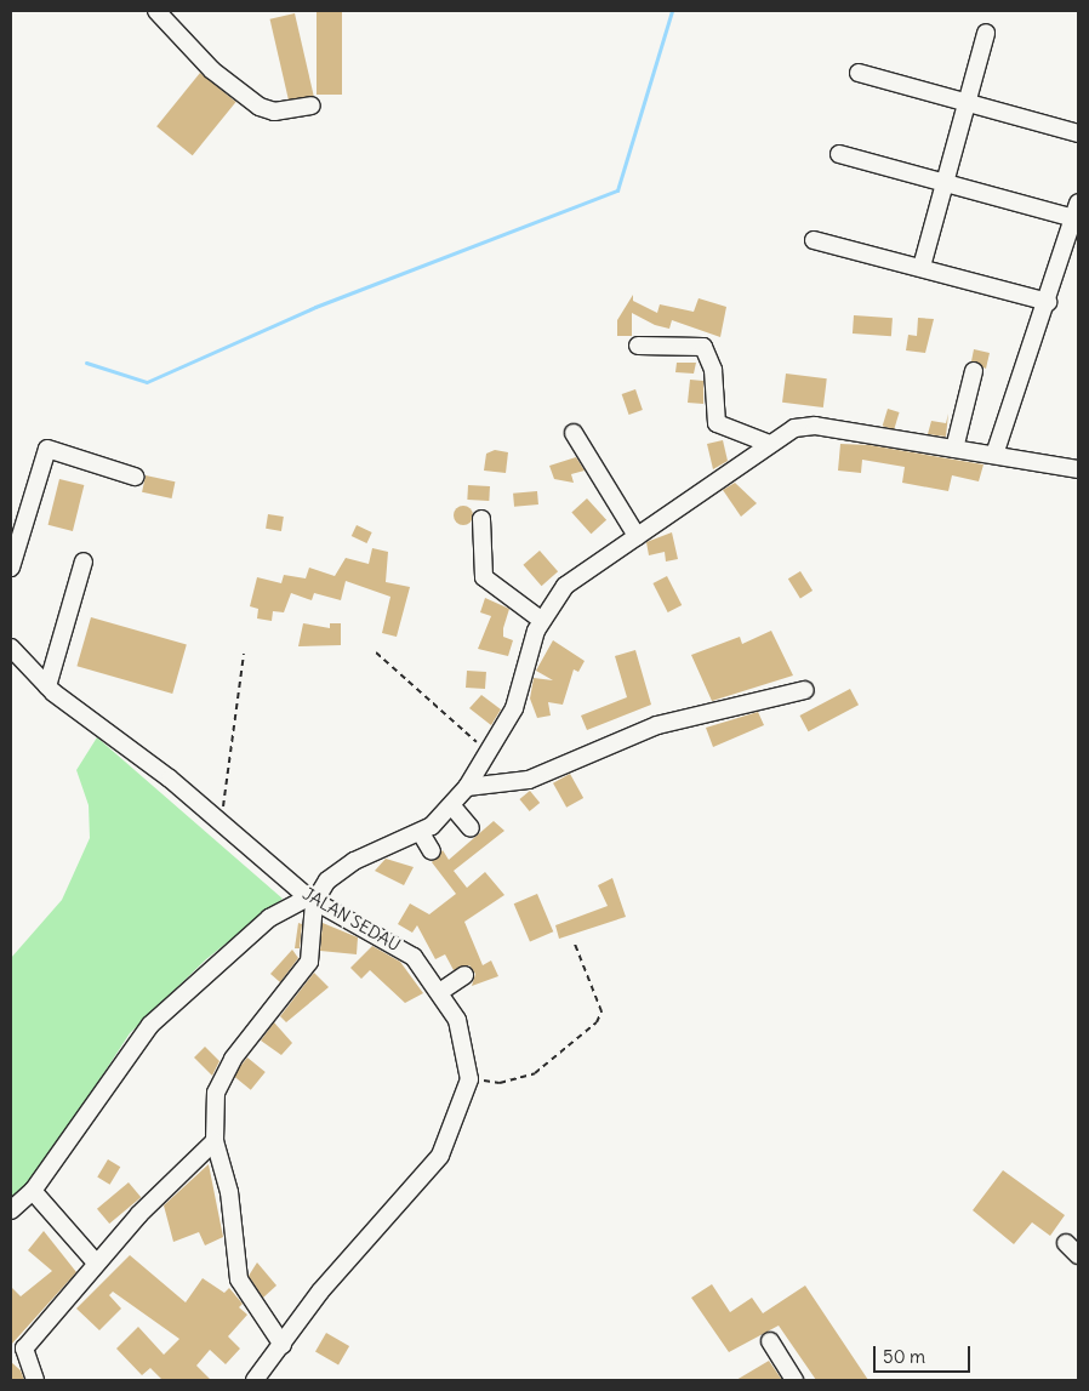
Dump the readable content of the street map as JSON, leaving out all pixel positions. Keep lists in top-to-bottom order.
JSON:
{
  "streets": {
    "street": ["JALAN SEDAU"]
  },
  "scale_bar": "50 m"
}
